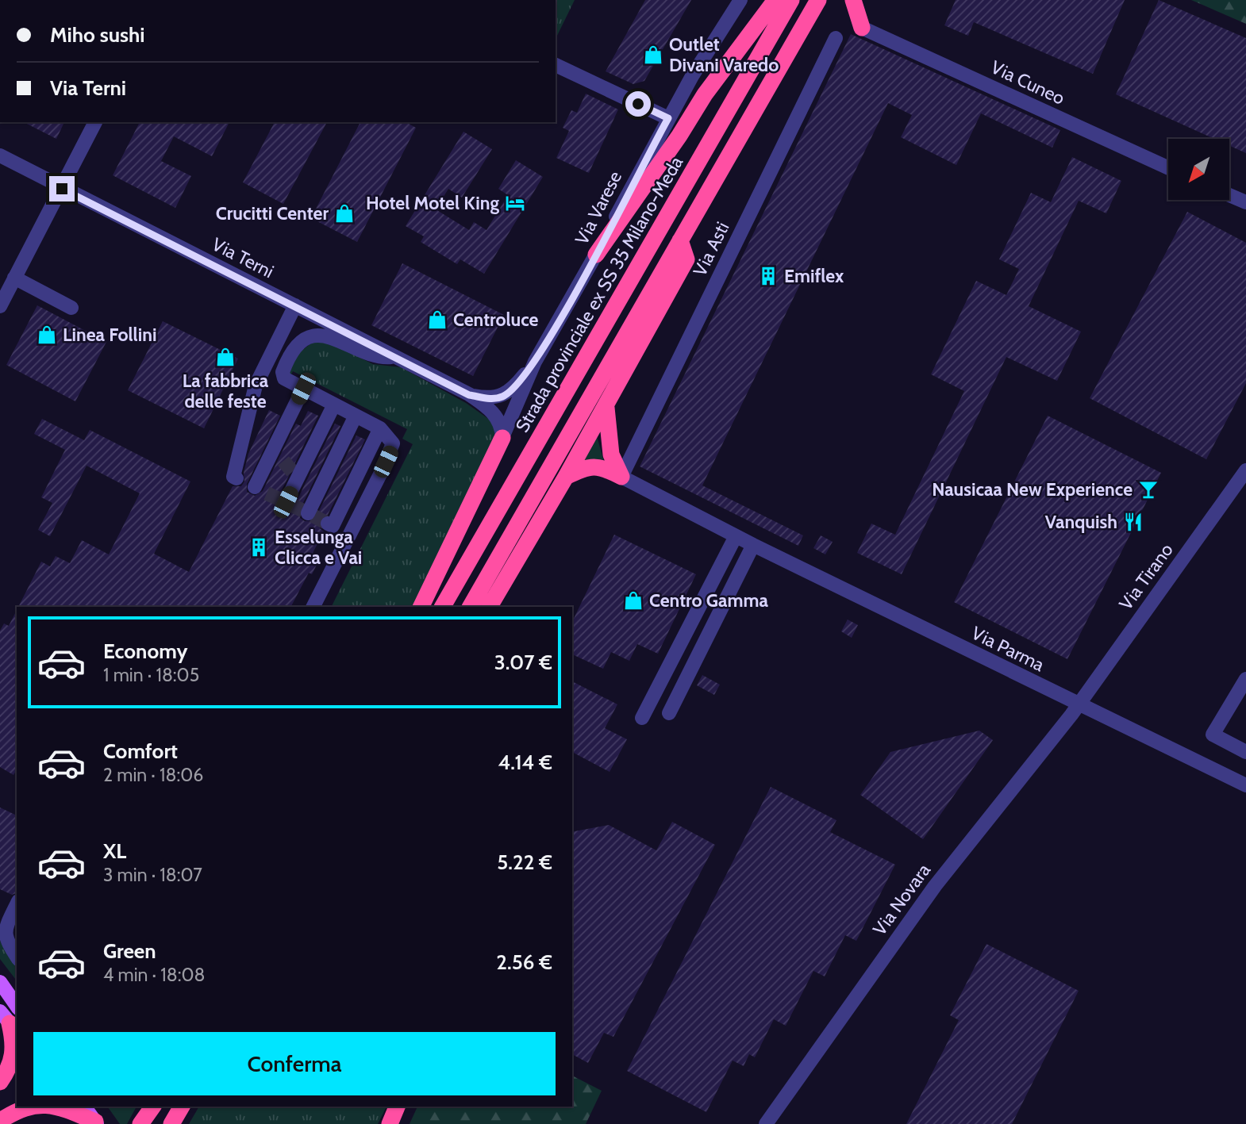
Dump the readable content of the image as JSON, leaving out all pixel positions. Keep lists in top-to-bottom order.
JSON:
{
  "streets": {
    "highway": ["Strada provinciale ex SS 35 Milano-Meda"],
    "street": [
      "Via Cuneo",
      "Via Varese",
      "Via Asti",
      "Via Terni",
      "Via Tirano",
      "Via Parma",
      "Via Novara"
    ]
  },
  "crossings": [
    ["Via Asti", "Via Parma"],
    ["Via Tirano", "Via Parma"],
    ["Via Tirano", "Via Novara"],
    ["Via Parma", "Via Novara"]
  ],
  "places": {
    "shop": [
      "Outlet Divani Varedo",
      "Crucitti Center",
      "Centroluce",
      "Linea Follini",
      "La fabbrica delle feste",
      "Centro Gamma"
    ],
    "hotel": ["Hotel Motel King"],
    "building": ["Emiflex", "Esselunga Clicca e Vai"],
    "bar": ["Nausicaa New Experience"],
    "restaurant": ["Vanquish"]
  },
  "north": "bottom left",
  "page": {
    "banner": ["Miho sushi", "Via Terni"],
    "list": [
      {
        "name": "Economy",
        "note": "1 min · 18:05",
        "value": "3.07 €"
      },
      {
        "name": "Comfort",
        "note": "2 min · 18:06",
        "value": "4.14 €"
      },
      {
        "name": "XL",
        "note": "3 min · 18:07",
        "value": "5.22 €"
      },
      {
        "name": "Green",
        "note": "4 min · 18:08",
        "value": "2.56 €"
      }
    ],
    "buttons": "Conferma"
  }
}
